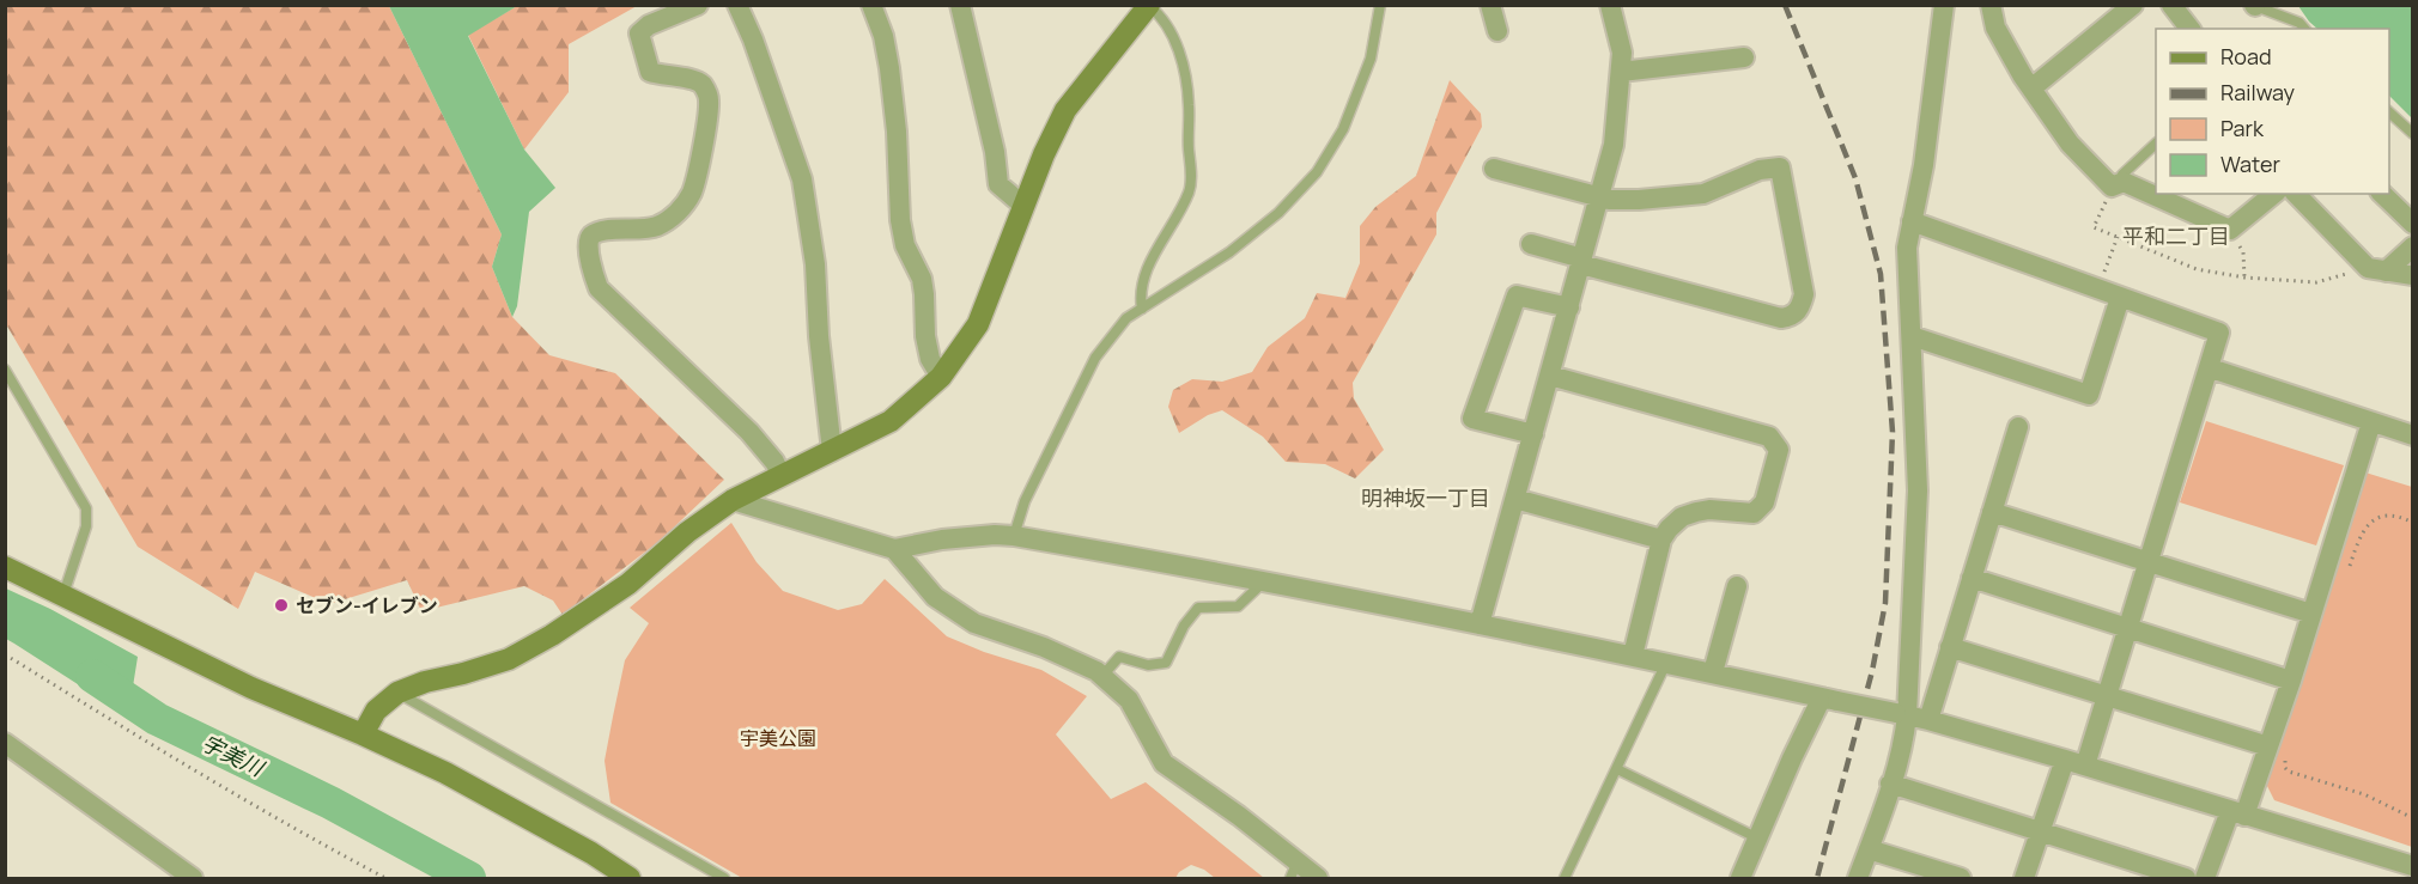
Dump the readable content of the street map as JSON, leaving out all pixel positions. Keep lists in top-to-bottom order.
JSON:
{
  "districts": ["平和二丁目", "明神坂一丁目"],
  "water": ["宇美川"],
  "parks": ["宇美公園"],
  "places": ["セブン-イレブン"],
  "legend": [
    "Road",
    "Railway",
    "Park",
    "Water"
  ]
}
